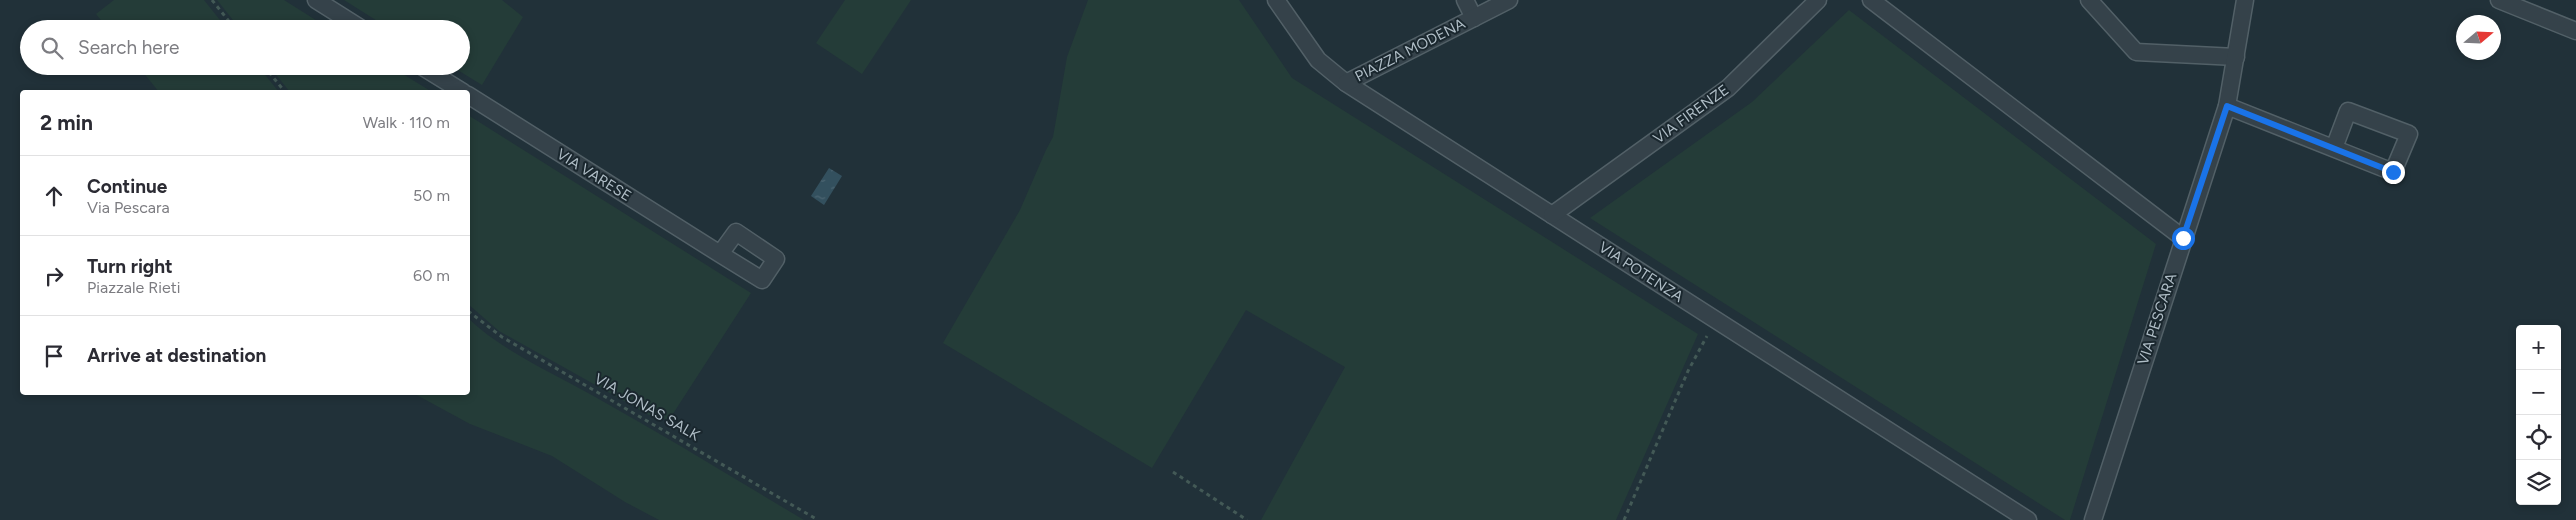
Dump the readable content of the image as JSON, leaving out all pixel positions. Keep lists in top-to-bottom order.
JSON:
{
  "streets": {
    "street": [
      "PIAZZA MODENA",
      "VIA FIRENZE",
      "VIA VARESE",
      "VIA POTENZA",
      "VIA PESCARA"
    ],
    "path": ["VIA JONAS SALK"]
  },
  "crossings": [
    ["PIAZZA MODENA", "VIA POTENZA"],
    ["VIA FIRENZE", "VIA POTENZA"]
  ],
  "north": "right",
  "page": {
    "search": "Search here",
    "heading": ["2 min", "Walk · 110 m"],
    "list": [
      ["Continue", "Via Pescara", "50 m"],
      ["Turn right", "Piazzale Rieti", "60 m"],
      "Arrive at destination"
    ],
    "map_buttons": ["+", "−"]
  }
}
